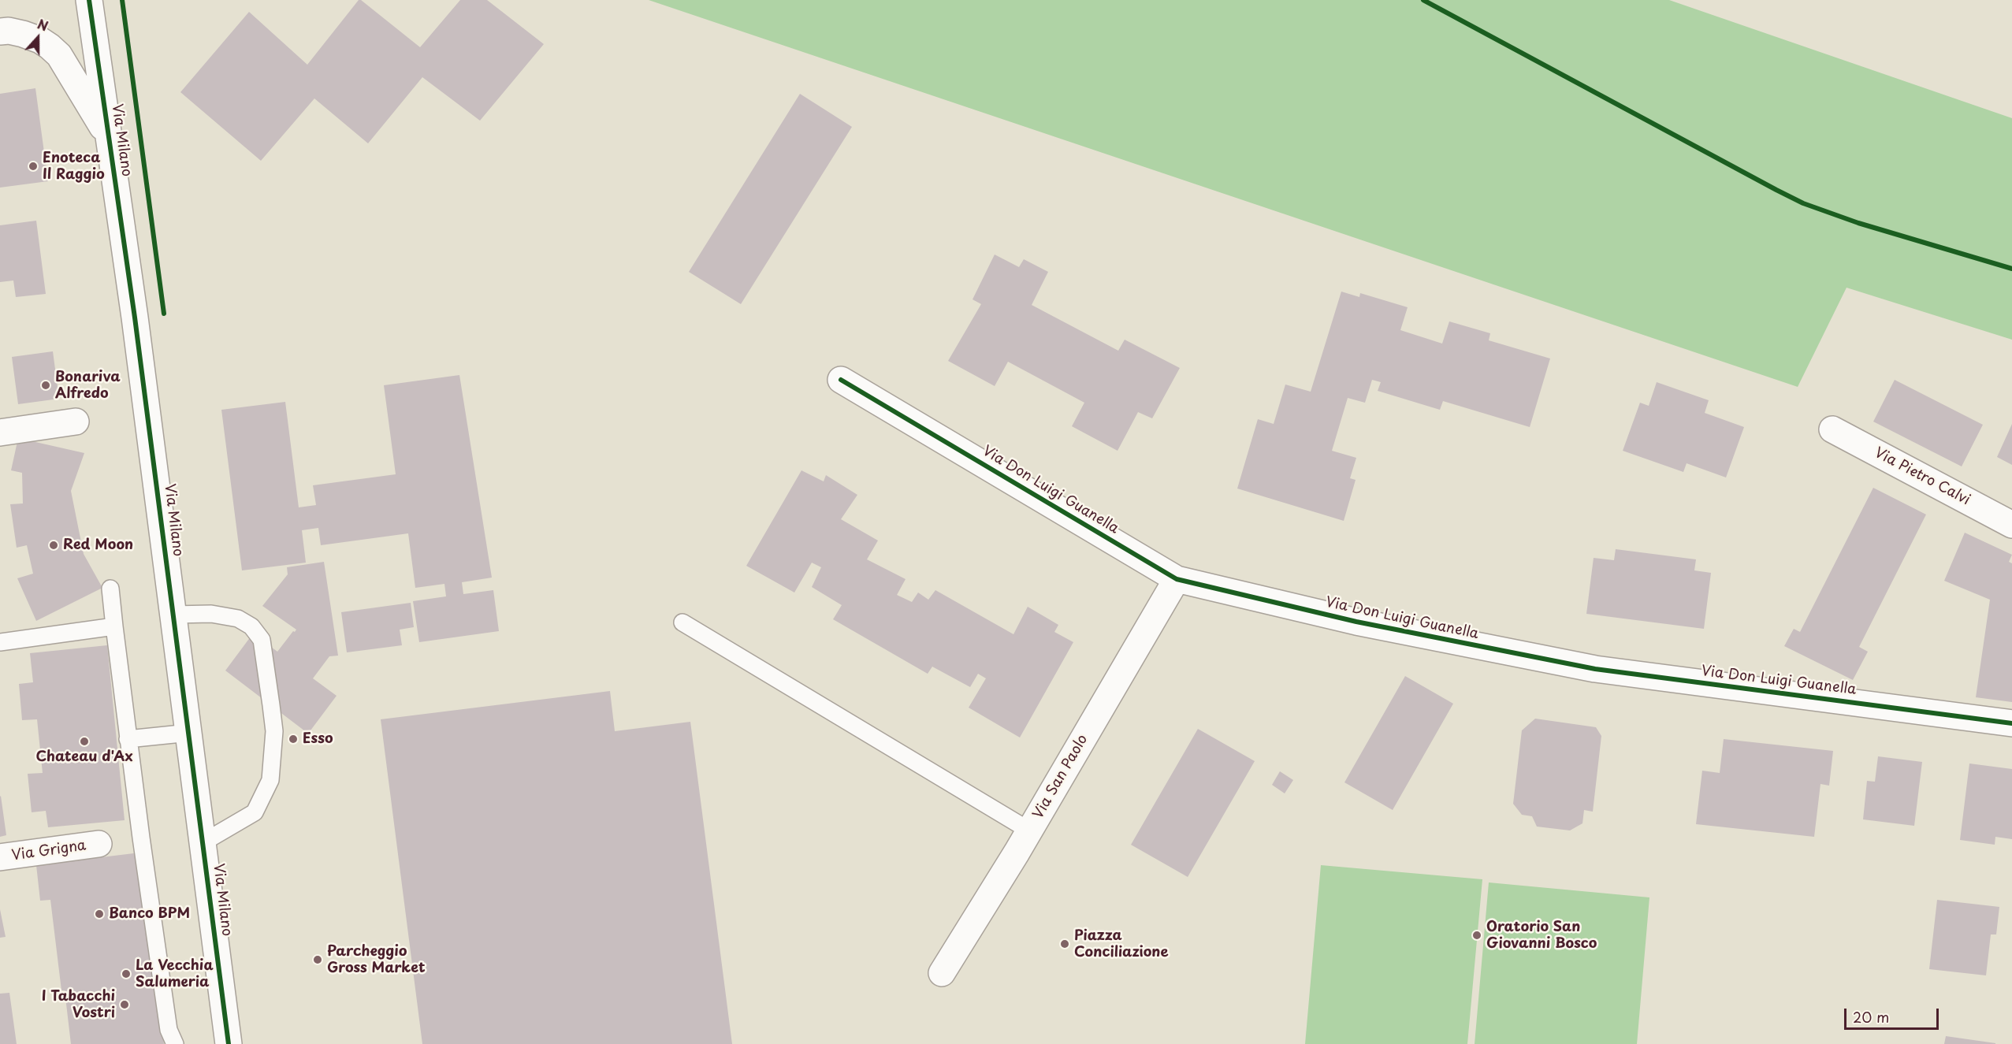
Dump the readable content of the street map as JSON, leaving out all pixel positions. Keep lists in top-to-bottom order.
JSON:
{
  "streets": {
    "street": [
      "Via Milano",
      "Via Pietro Calvi",
      "Via Don Luigi Guanella",
      "Via San Paolo",
      "Via Grigna"
    ]
  },
  "crossings": [
    ["Via Don Luigi Guanella", "Via San Paolo"]
  ],
  "places": [
    "Enoteca Il Raggio",
    "Bonariva Alfredo",
    "Red Moon",
    "Esso",
    "Chateau d'Ax",
    "Banco BPM",
    "Oratorio San Giovanni Bosco",
    "Piazza Conciliazione",
    "Parcheggio Gross Market",
    "La Vecchia Salumeria",
    "I Tabacchi Vostri"
  ],
  "scale_bar": "20 m",
  "north": "top"
}
